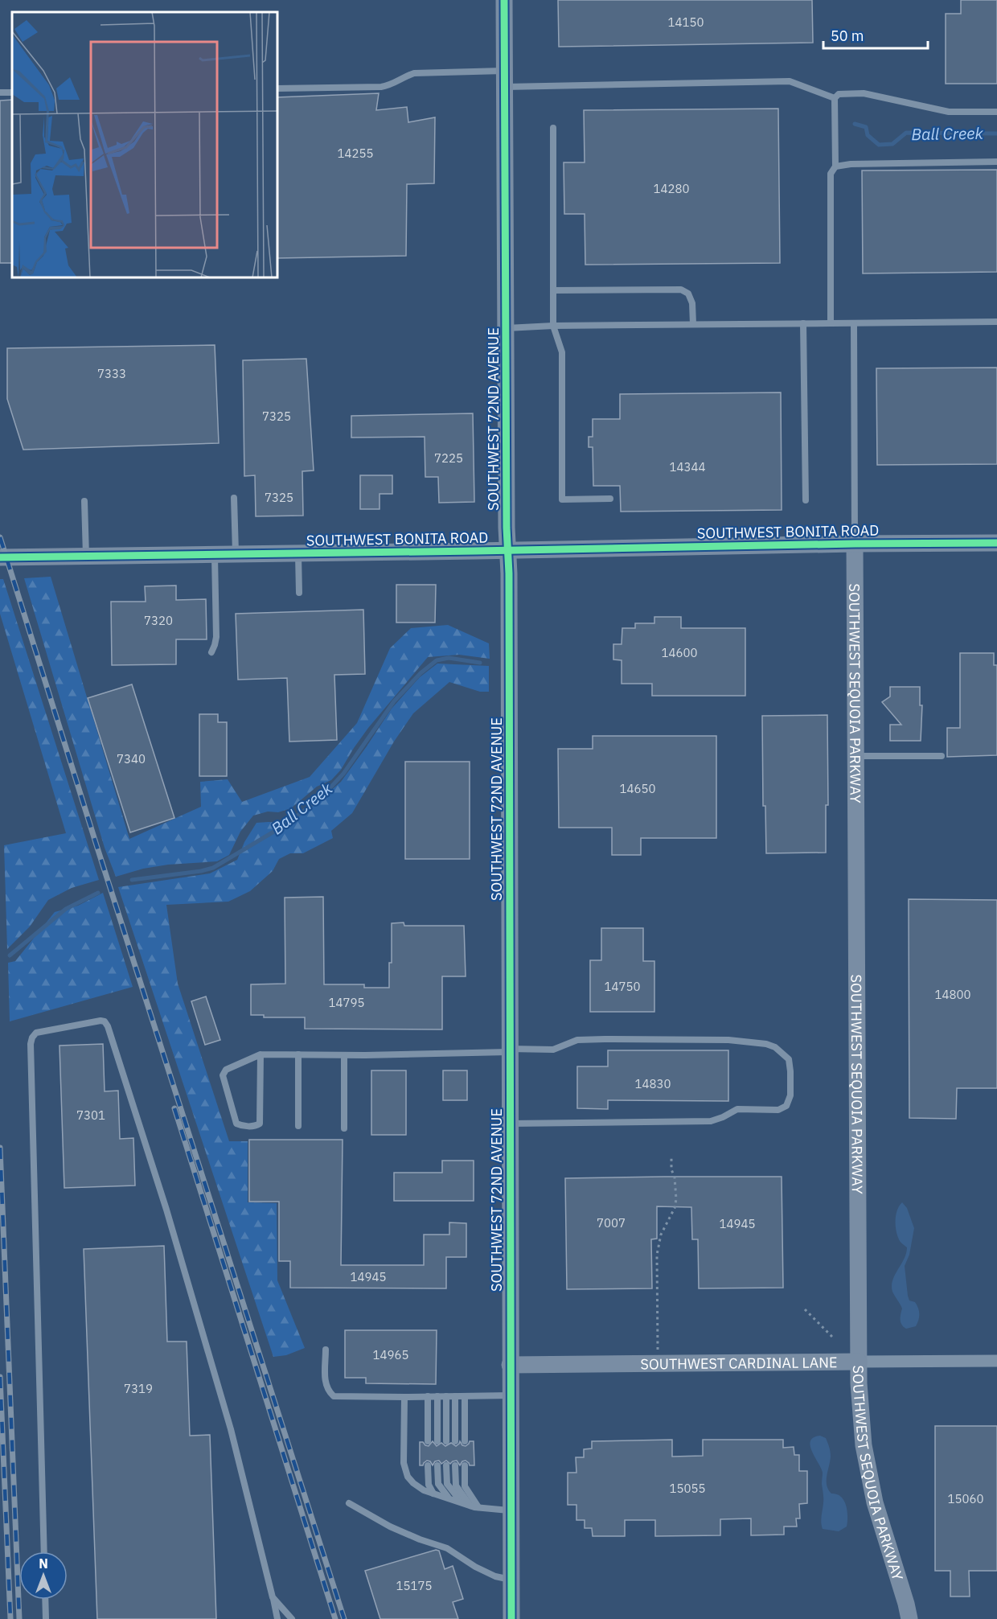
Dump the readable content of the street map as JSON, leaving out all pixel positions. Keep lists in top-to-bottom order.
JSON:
{
  "streets": {
    "main road": [
      "SOUTHWEST 72ND AVENUE",
      "SOUTHWEST BONITA ROAD",
      "SOUTHWEST SEQUOIA PARKWAY",
      "SOUTHWEST CARDINAL LANE"
    ]
  },
  "crossings": [
    ["SOUTHWEST 72ND AVENUE", "SOUTHWEST BONITA ROAD"],
    ["SOUTHWEST 72ND AVENUE", "SOUTHWEST CARDINAL LANE"],
    ["SOUTHWEST BONITA ROAD", "SOUTHWEST SEQUOIA PARKWAY"],
    ["SOUTHWEST SEQUOIA PARKWAY", "SOUTHWEST CARDINAL LANE"]
  ],
  "water": ["Ball Creek"],
  "house_numbers": [
    "14150",
    "14255",
    "14280",
    "7333",
    "7325",
    "7225",
    "14344",
    "7325",
    "7320",
    "14600",
    "7340",
    "14650",
    "14750",
    "14800",
    "14795",
    "14830",
    "7301",
    "7007",
    "14945",
    "14945",
    "14965",
    "7319",
    "15055",
    "15060",
    "15175"
  ],
  "scale_bar": "50 m",
  "north": "top"
}
